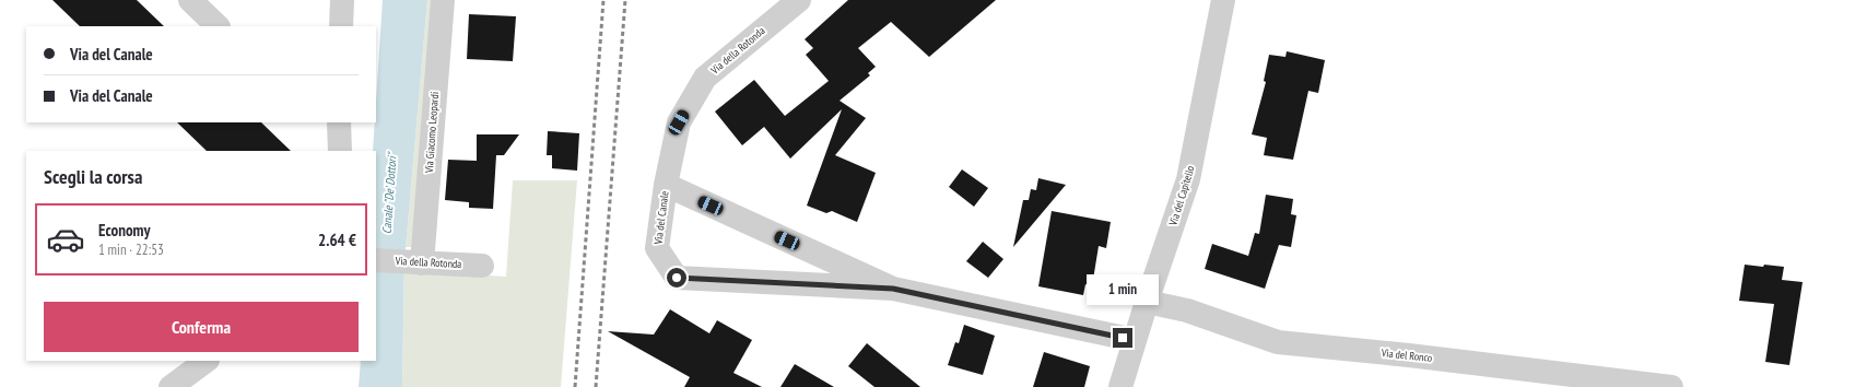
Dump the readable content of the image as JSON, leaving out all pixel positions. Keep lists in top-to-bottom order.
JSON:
{
  "streets": {
    "street": [
      "Via della Rotonda",
      "Via Giacomo Leopardi",
      "Via del Capitello",
      "Via del Canale",
      "Via del Ronco"
    ]
  },
  "crossings": [
    ["Via della Rotonda", "Via Giacomo Leopardi"],
    ["Via della Rotonda", "Via del Canale"],
    ["Via del Capitello", "Via del Canale"],
    ["Via del Capitello", "Via del Ronco"]
  ],
  "water": ["Canale \"De' Dottori\""],
  "page": {
    "banner": ["Via del Canale", "Via del Canale"],
    "heading": "Scegli la corsa",
    "list": [
      {
        "name": "Economy",
        "note": "1 min · 22:53",
        "value": "2.64 €"
      }
    ],
    "bubble": "1 min",
    "buttons": "Conferma"
  }
}
